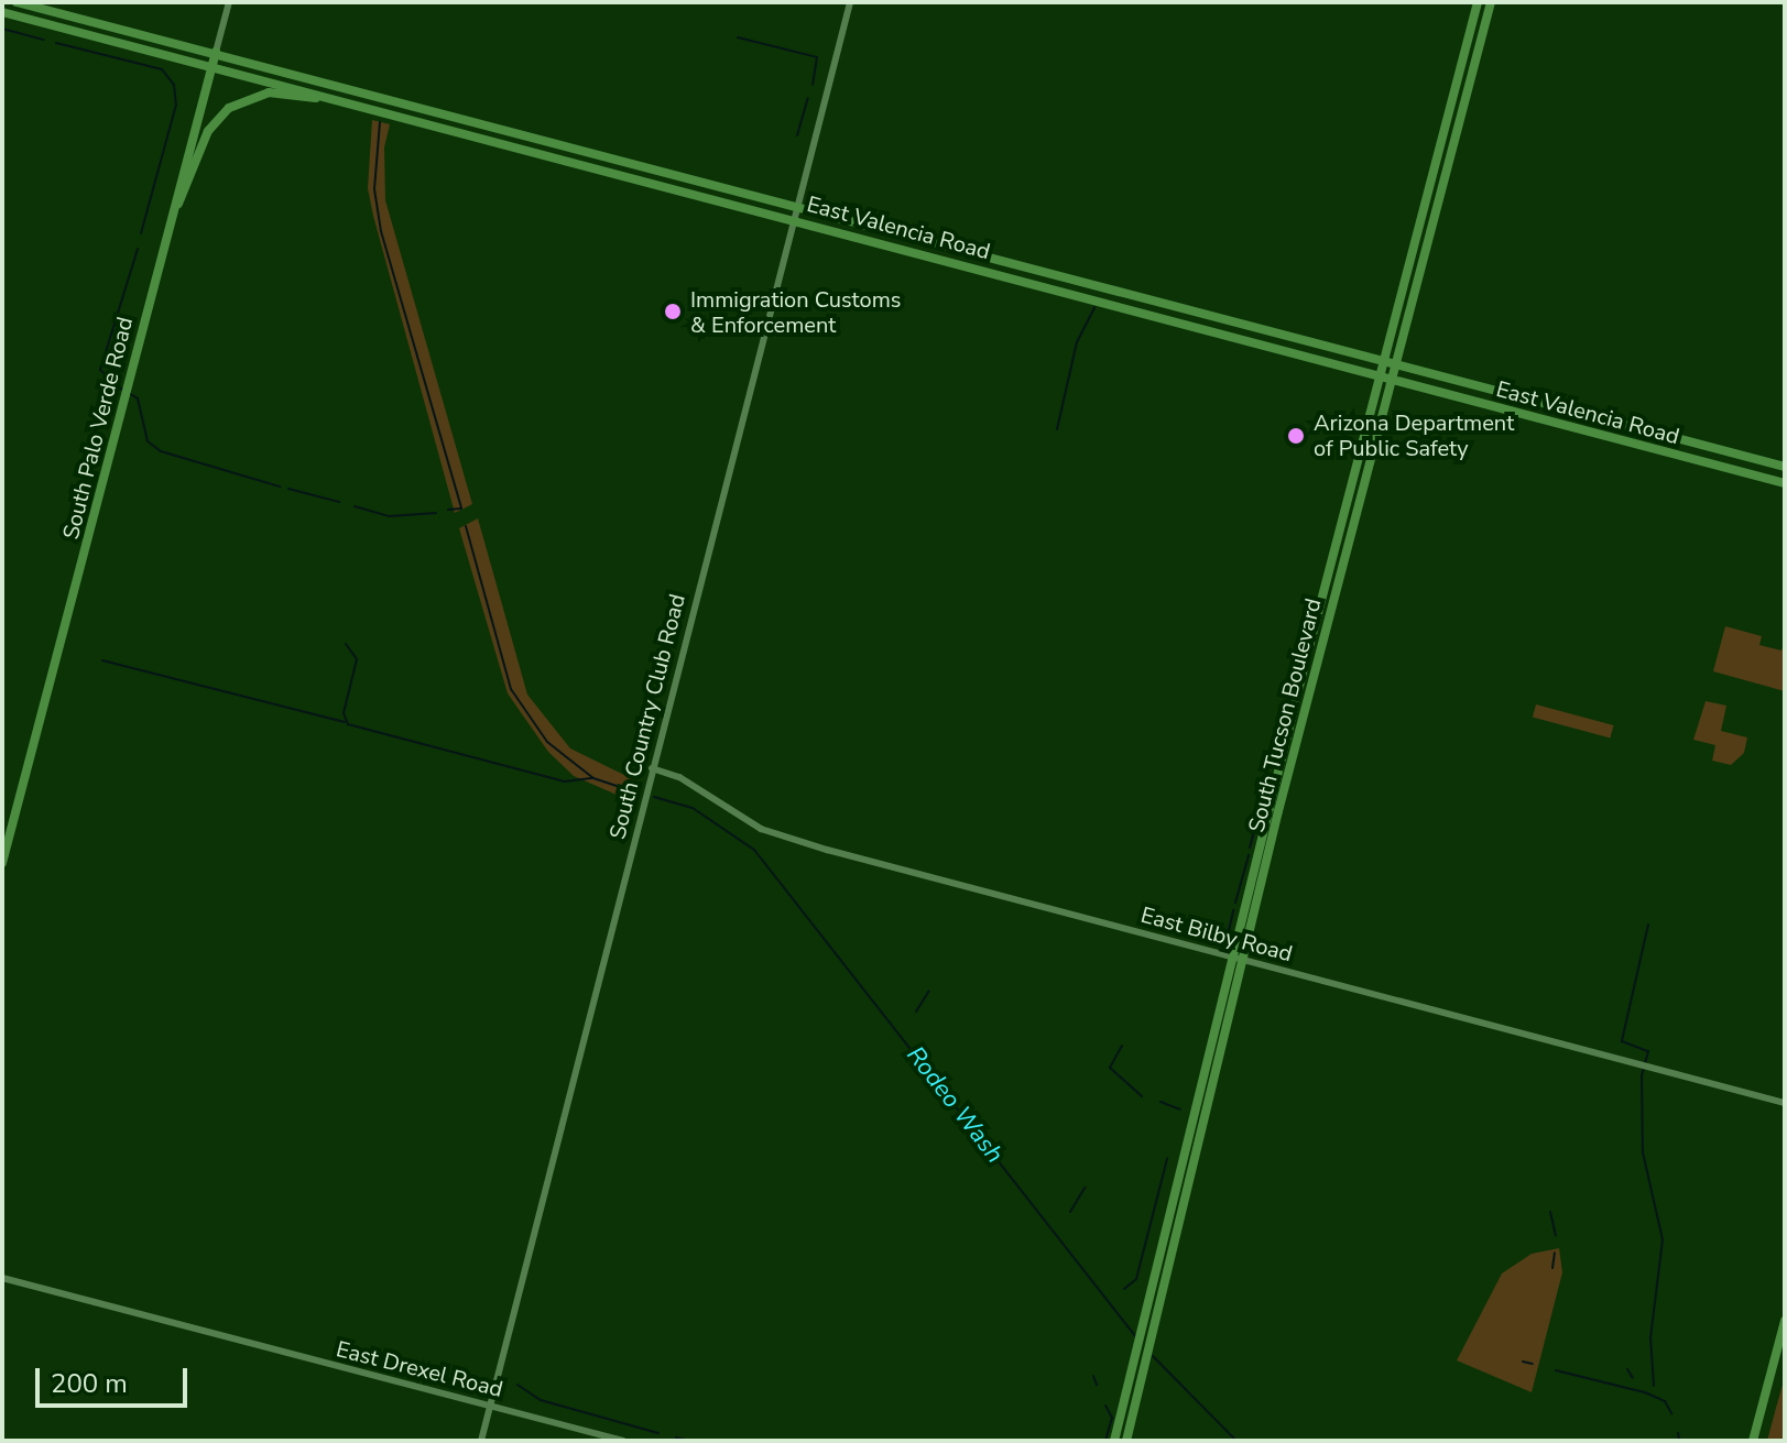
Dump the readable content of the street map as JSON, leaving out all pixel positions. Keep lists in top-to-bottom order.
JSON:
{
  "streets": {
    "main road": ["East Valencia Road", "South Palo Verde Road", "South Tucson Boulevard"],
    "street": ["South Country Club Road", "East Bilby Road", "East Drexel Road"]
  },
  "crossings": [
    ["East Valencia Road", "South Palo Verde Road"],
    ["East Valencia Road", "South Tucson Boulevard"],
    ["East Valencia Road", "South Country Club Road"],
    ["South Tucson Boulevard", "East Bilby Road"],
    ["South Country Club Road", "East Bilby Road"],
    ["South Country Club Road", "East Drexel Road"]
  ],
  "water": ["Rodeo Wash"],
  "places": ["Immigration Customs & Enforcement", "Arizona Department of Public Safety"],
  "scale_bar": "200 m"
}
